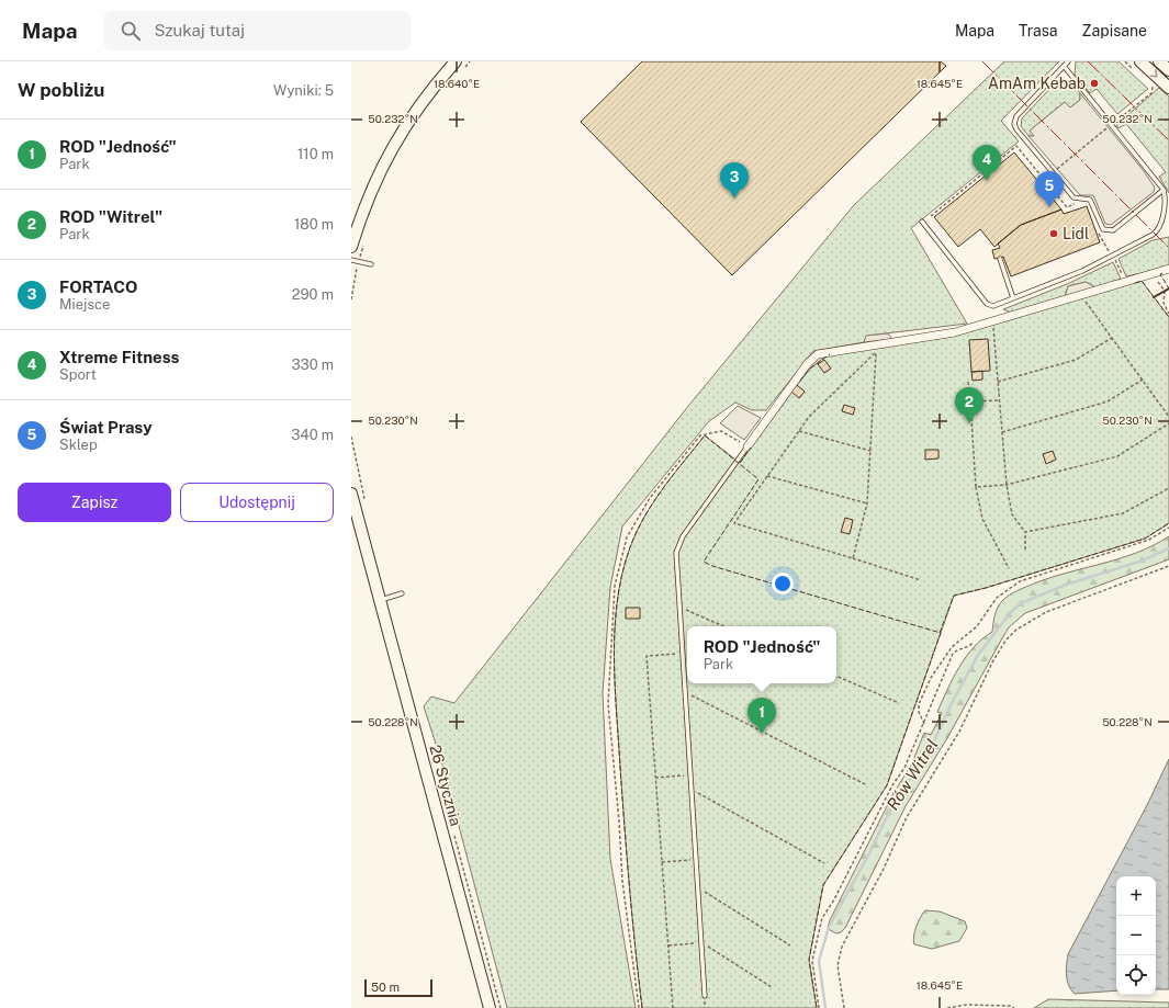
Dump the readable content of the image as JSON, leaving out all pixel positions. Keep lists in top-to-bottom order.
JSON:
{
  "streets": {
    "street": ["26 Stycznia"]
  },
  "water": ["Rów Witrel"],
  "places": ["AmAm Kebab", "Lidl"],
  "scale_bar": "50 m",
  "page": {
    "header": "Mapa",
    "search": "Szukaj tutaj",
    "nav": ["Mapa", "Trasa", "Zapisane"],
    "heading": ["W pobliżu", "Wyniki: 5"],
    "list": [
      {
        "mark": "1",
        "name": "ROD \"Jedność\"",
        "note": "Park",
        "value": "110 m"
      },
      {
        "mark": "2",
        "name": "ROD \"Witrel\"",
        "note": "Park",
        "value": "180 m"
      },
      {
        "mark": "3",
        "name": "FORTACO",
        "note": "Miejsce",
        "value": "290 m"
      },
      {
        "mark": "4",
        "name": "Xtreme Fitness",
        "note": "Sport",
        "value": "330 m"
      },
      {
        "mark": "5",
        "name": "Świat Prasy",
        "note": "Sklep",
        "value": "340 m"
      }
    ],
    "pins": [
      "4",
      "3",
      "5",
      "2",
      "1"
    ],
    "buttons": ["Zapisz", "Udostępnij"],
    "popup": ["ROD \"Jedność\"", "Park"],
    "map_buttons": ["+", "−"],
    "scale": "50 m"
  },
  "coordinates": [
    "18.640°E",
    "18.645°E",
    "50.232°N",
    "50.230°N",
    "50.228°N"
  ]
}
